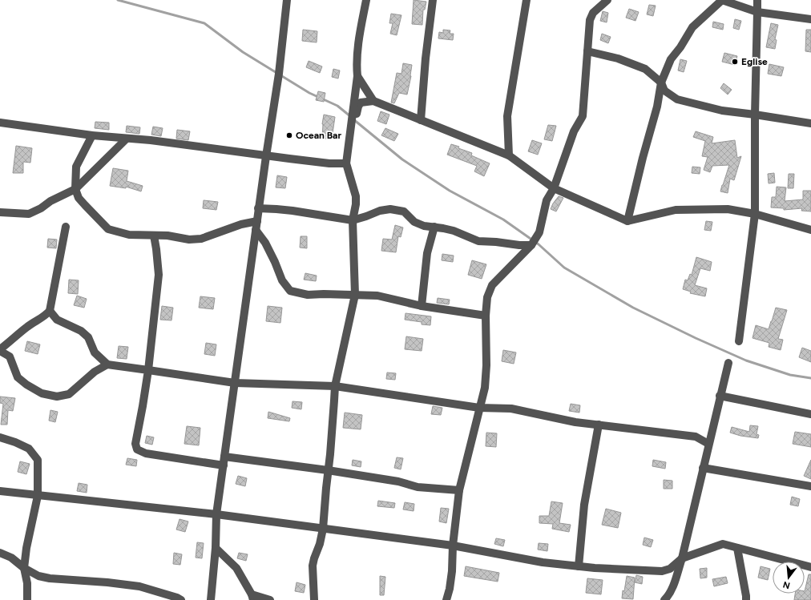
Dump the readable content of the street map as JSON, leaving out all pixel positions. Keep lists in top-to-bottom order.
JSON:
{
  "places": ["Eglise", "Ocean Bar"],
  "north": "bottom"
}
